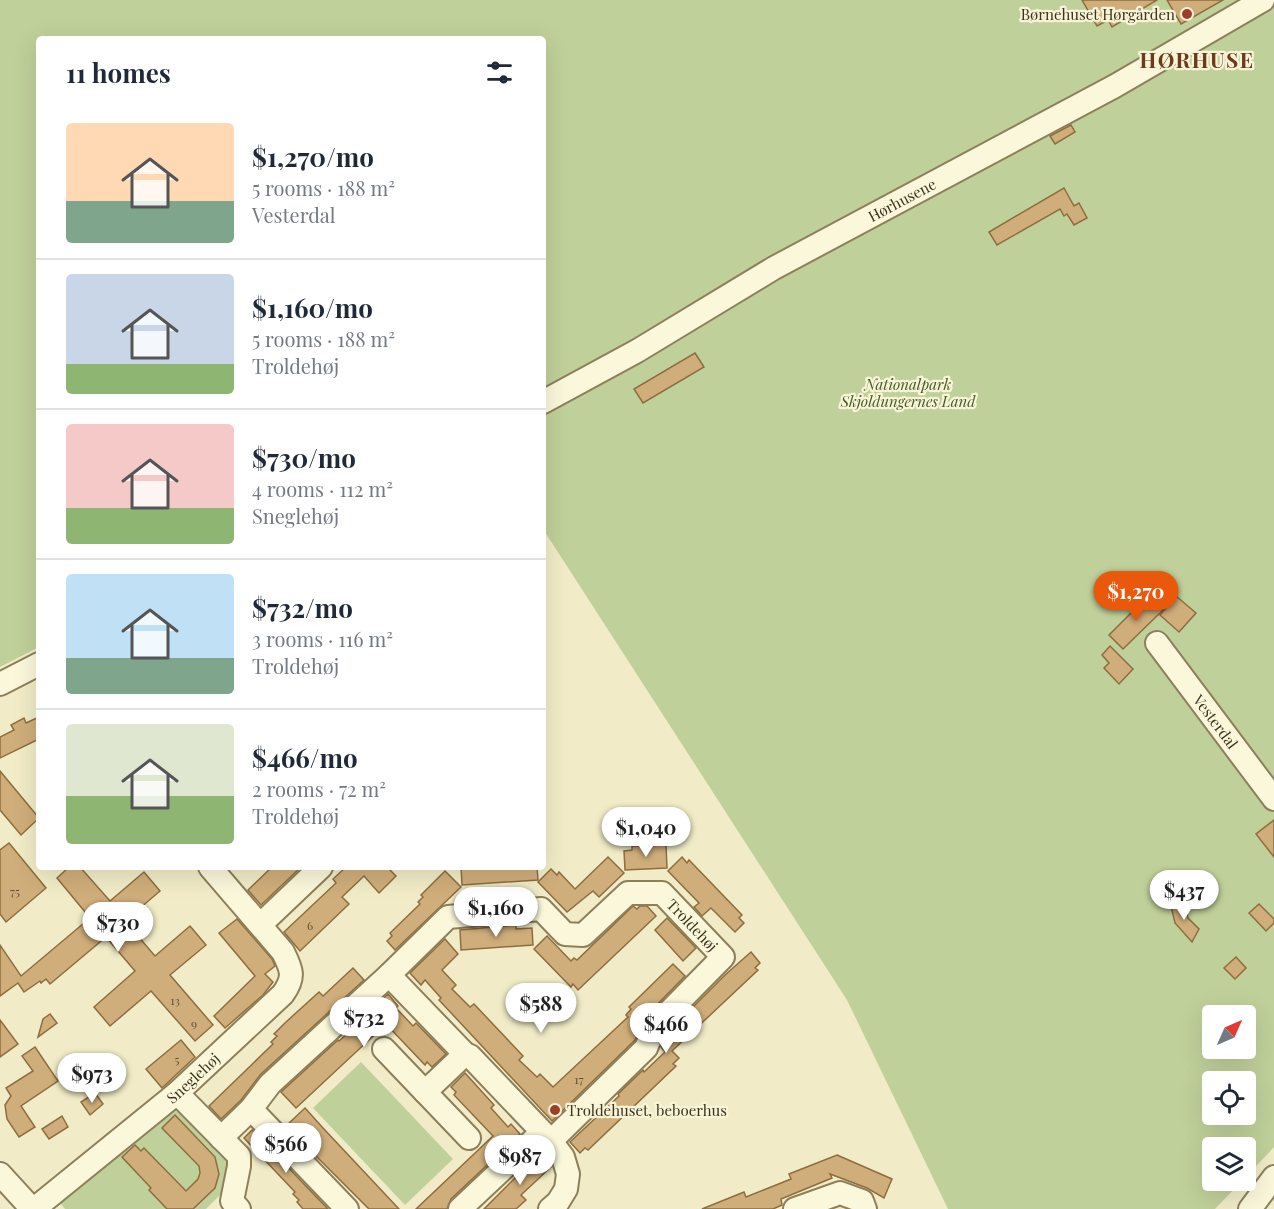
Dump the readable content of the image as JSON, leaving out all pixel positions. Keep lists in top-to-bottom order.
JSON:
{
  "streets": {
    "street": [
      "Hørhusene",
      "Vesterdal",
      "Troldehøj",
      "Sneglehøj"
    ]
  },
  "districts": ["HØRHUSE"],
  "parks": ["Nationalpark Skjoldungernes Land"],
  "places": ["Børnehuset Hørgården", "Troldehuset, beboerhus"],
  "house_numbers": [
    "75",
    "6",
    "13",
    "9",
    "5",
    "17"
  ],
  "north": "top right",
  "page": {
    "heading": "11 homes",
    "list": [
      {
        "name": "$1,270/mo",
        "note": "5 rooms · 188 m² · Vesterdal"
      },
      {
        "name": "$1,160/mo",
        "note": "5 rooms · 188 m² · Troldehøj"
      },
      {
        "name": "$730/mo",
        "note": "4 rooms · 112 m² · Sneglehøj"
      },
      {
        "name": "$732/mo",
        "note": "3 rooms · 116 m² · Troldehøj"
      },
      {
        "name": "$466/mo",
        "note": "2 rooms · 72 m² · Troldehøj"
      }
    ],
    "price": [
      "$1,270",
      "$1,040",
      "$437",
      "$1,160",
      "$730",
      "$588",
      "$732",
      "$466",
      "$973",
      "$566",
      "$987"
    ]
  }
}
